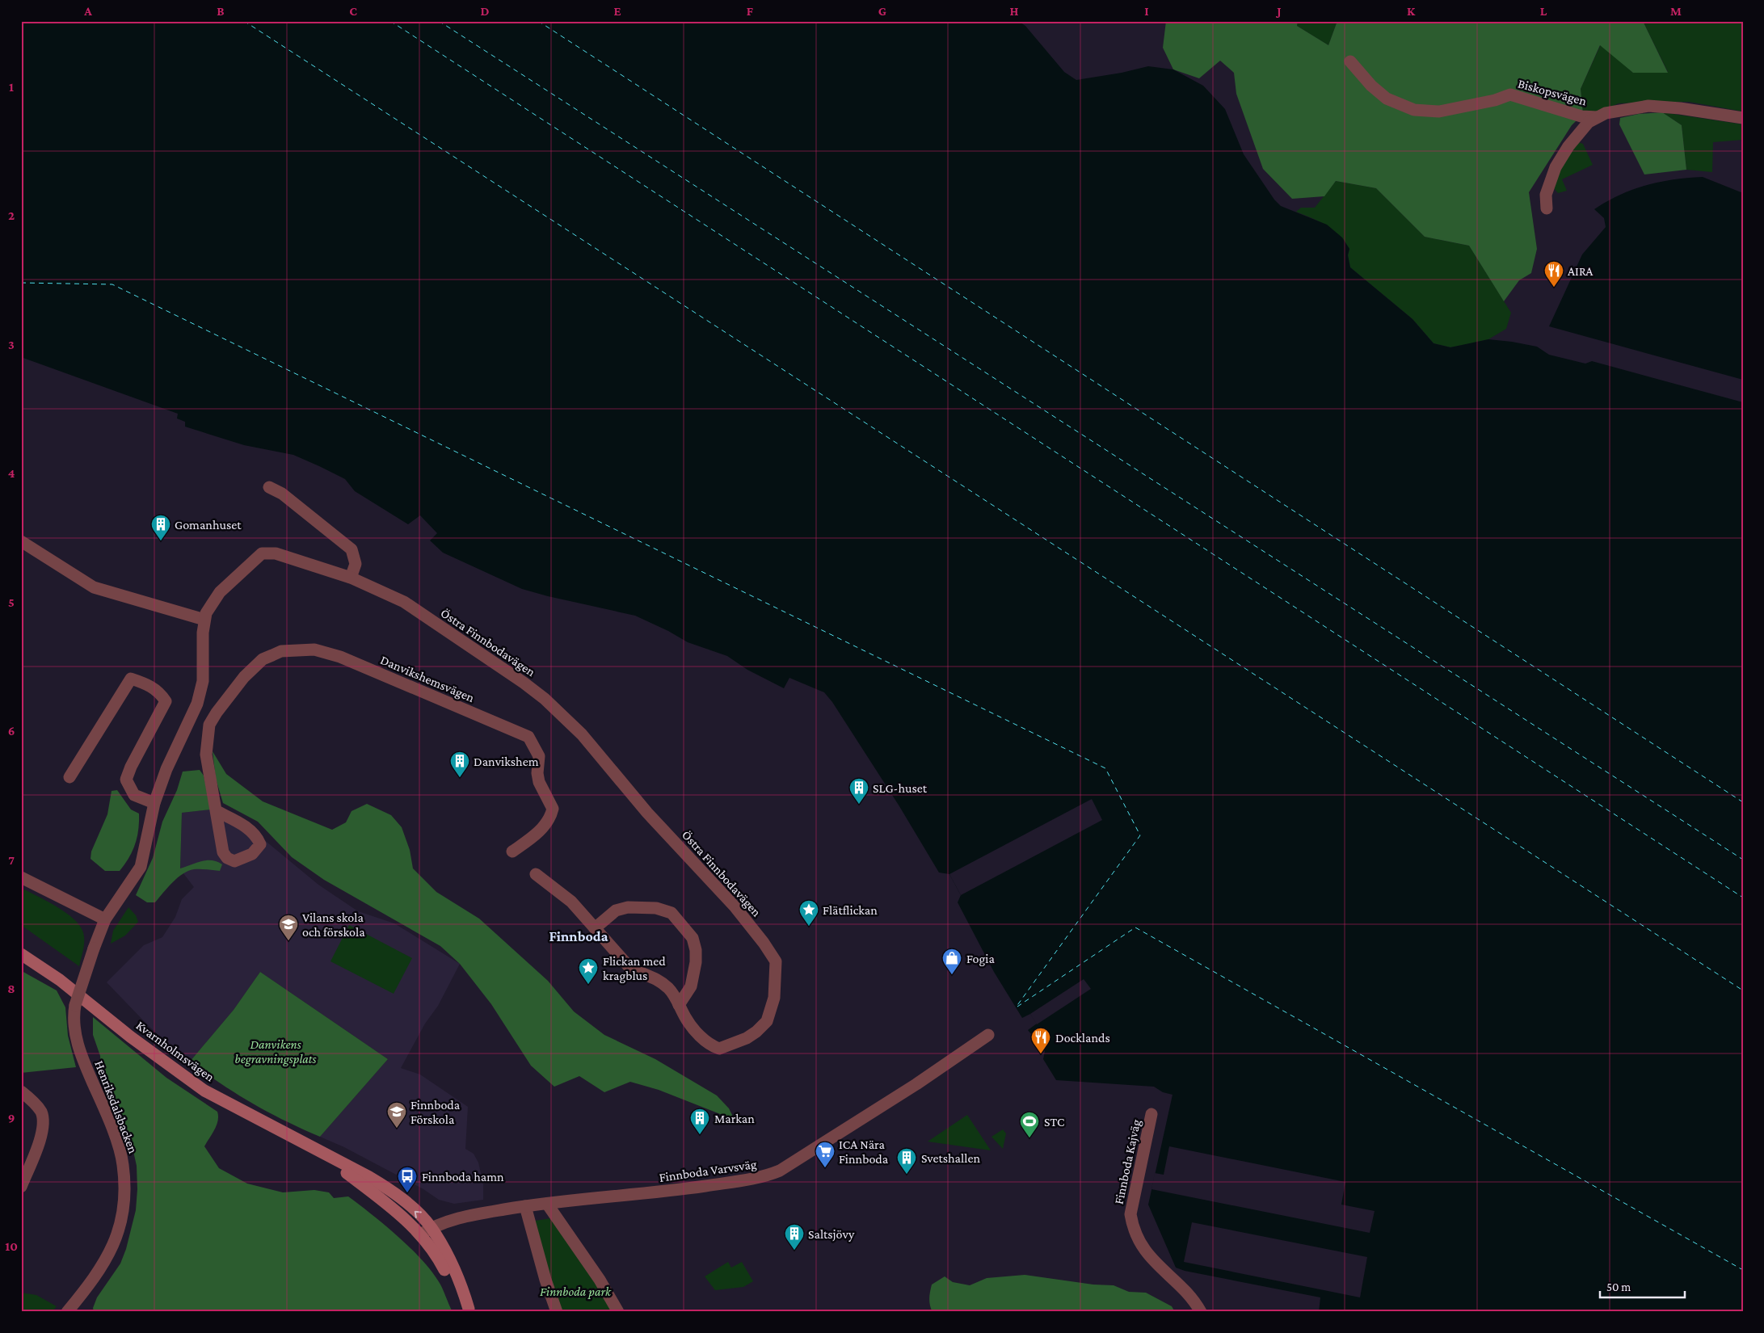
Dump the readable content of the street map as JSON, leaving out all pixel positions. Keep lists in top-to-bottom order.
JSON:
{
  "streets": {
    "street": [
      "Biskopsvägen",
      "Östra Finnbodavägen",
      "Danvikshemsvägen",
      "Kvarnholmsvägen",
      "Henriksdalsbacken",
      "Finnboda Kajväg",
      "Finnboda Varvsväg"
    ]
  },
  "crossings": [
    ["Kvarnholmsvägen", "Finnboda Varvsväg"]
  ],
  "districts": ["Finnboda"],
  "parks": ["Danvikens begravningsplats", "Finnboda park"],
  "places": {
    "restaurant": ["AIRA", "Docklands"],
    "building": [
      "Gomanhuset",
      "Danvikshem",
      "SLG-huset",
      "Markan",
      "Svetshallen",
      "Saltsjövy"
    ],
    "place": ["Flätflickan", "Flickan med kragblus"],
    "school or university": ["Vilans skola och förskola", "Finnboda Förskola"],
    "shop": ["Fogia"],
    "sports": ["STC"],
    "supermarket": ["ICA Nära Finnboda"],
    "bus stop": ["Finnboda hamn"]
  },
  "scale_bar": "50 m",
  "grid": {
    "columns": [
      "A",
      "B",
      "C",
      "D",
      "E",
      "F",
      "G",
      "H",
      "I",
      "J",
      "K",
      "L",
      "M"
    ],
    "rows": [
      "1",
      "2",
      "3",
      "4",
      "5",
      "6",
      "7",
      "8",
      "9",
      "10"
    ]
  }
}
